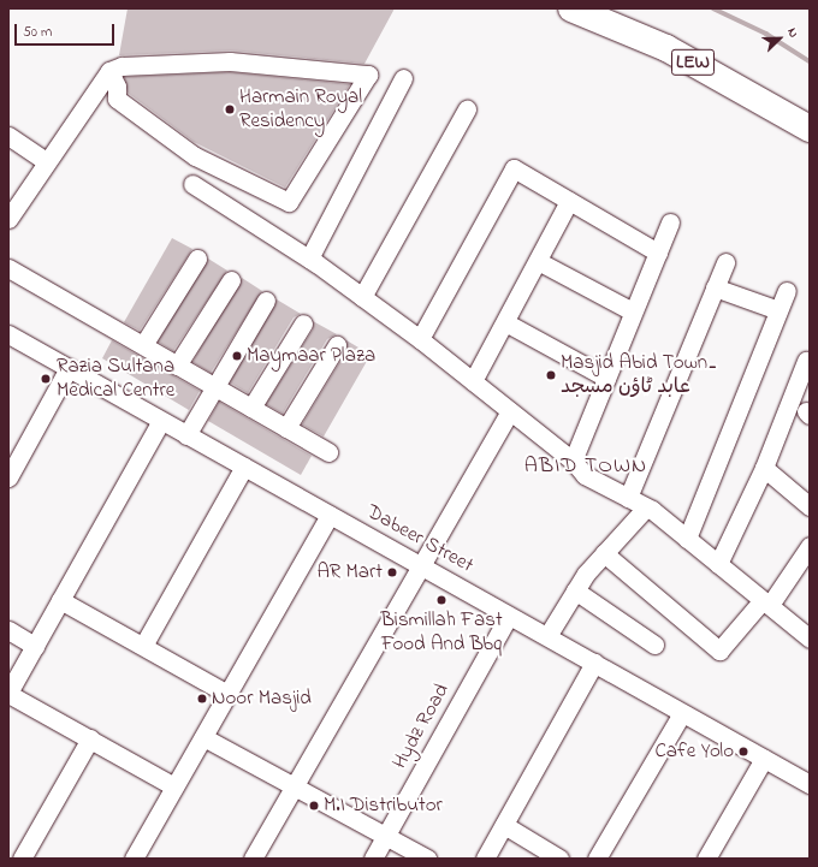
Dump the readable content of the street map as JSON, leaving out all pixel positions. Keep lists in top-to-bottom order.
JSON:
{
  "streets": {
    "highway": ["LEW"],
    "street": ["Dabeer Street", "Hydz Road"]
  },
  "crossings": [
    ["Dabeer Street", "Hydz Road"]
  ],
  "districts": ["ABID TOWN"],
  "places": [
    "Harmain Royal Residency",
    "Maymaar Plaza",
    "Masjid Abid Town۔ عابد ٹاؤن مسجد",
    "Razia Sultana Medical Centre",
    "AR Mart",
    "Bismillah Fast Food And Bbq",
    "Noor Masjid",
    "Cafe Yolo",
    "M.I Distributor"
  ],
  "scale_bar": "50 m",
  "north": "top right"
}
